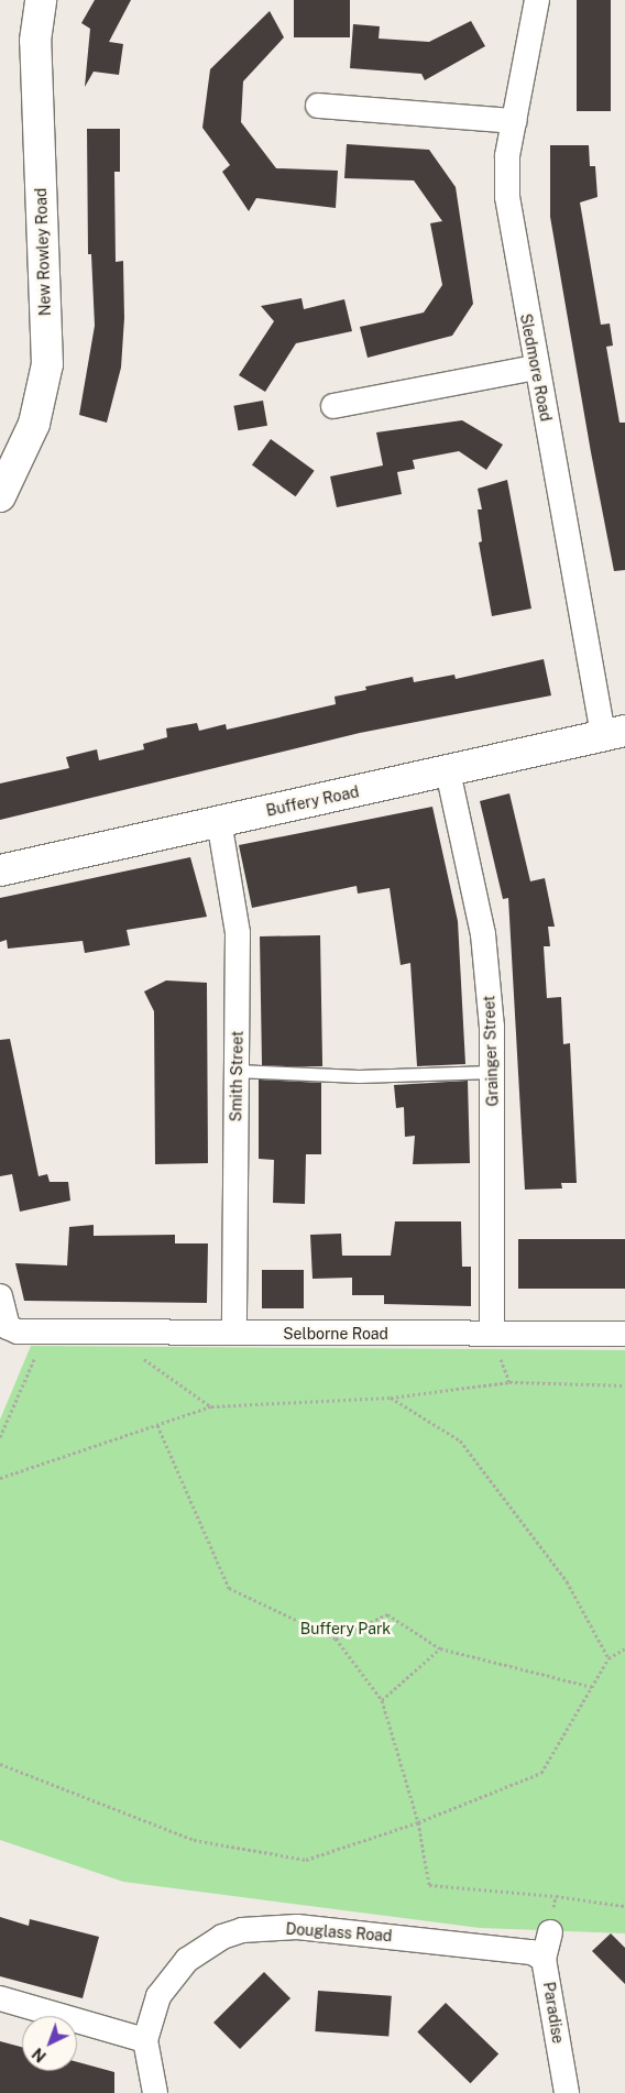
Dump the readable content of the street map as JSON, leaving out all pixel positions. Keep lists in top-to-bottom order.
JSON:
{
  "streets": {
    "street": [
      "New Rowley Road",
      "Sledmore Road",
      "Buffery Road",
      "Grainger Street",
      "Smith Street",
      "Selborne Road",
      "Douglass Road",
      "Paradise"
    ]
  },
  "crossings": [
    ["Sledmore Road", "Buffery Road"],
    ["Buffery Road", "Grainger Street"],
    ["Buffery Road", "Smith Street"],
    ["Grainger Street", "Selborne Road"],
    ["Smith Street", "Selborne Road"],
    ["Douglass Road", "Paradise"]
  ],
  "parks": ["Buffery Park"],
  "north": "bottom left"
}
